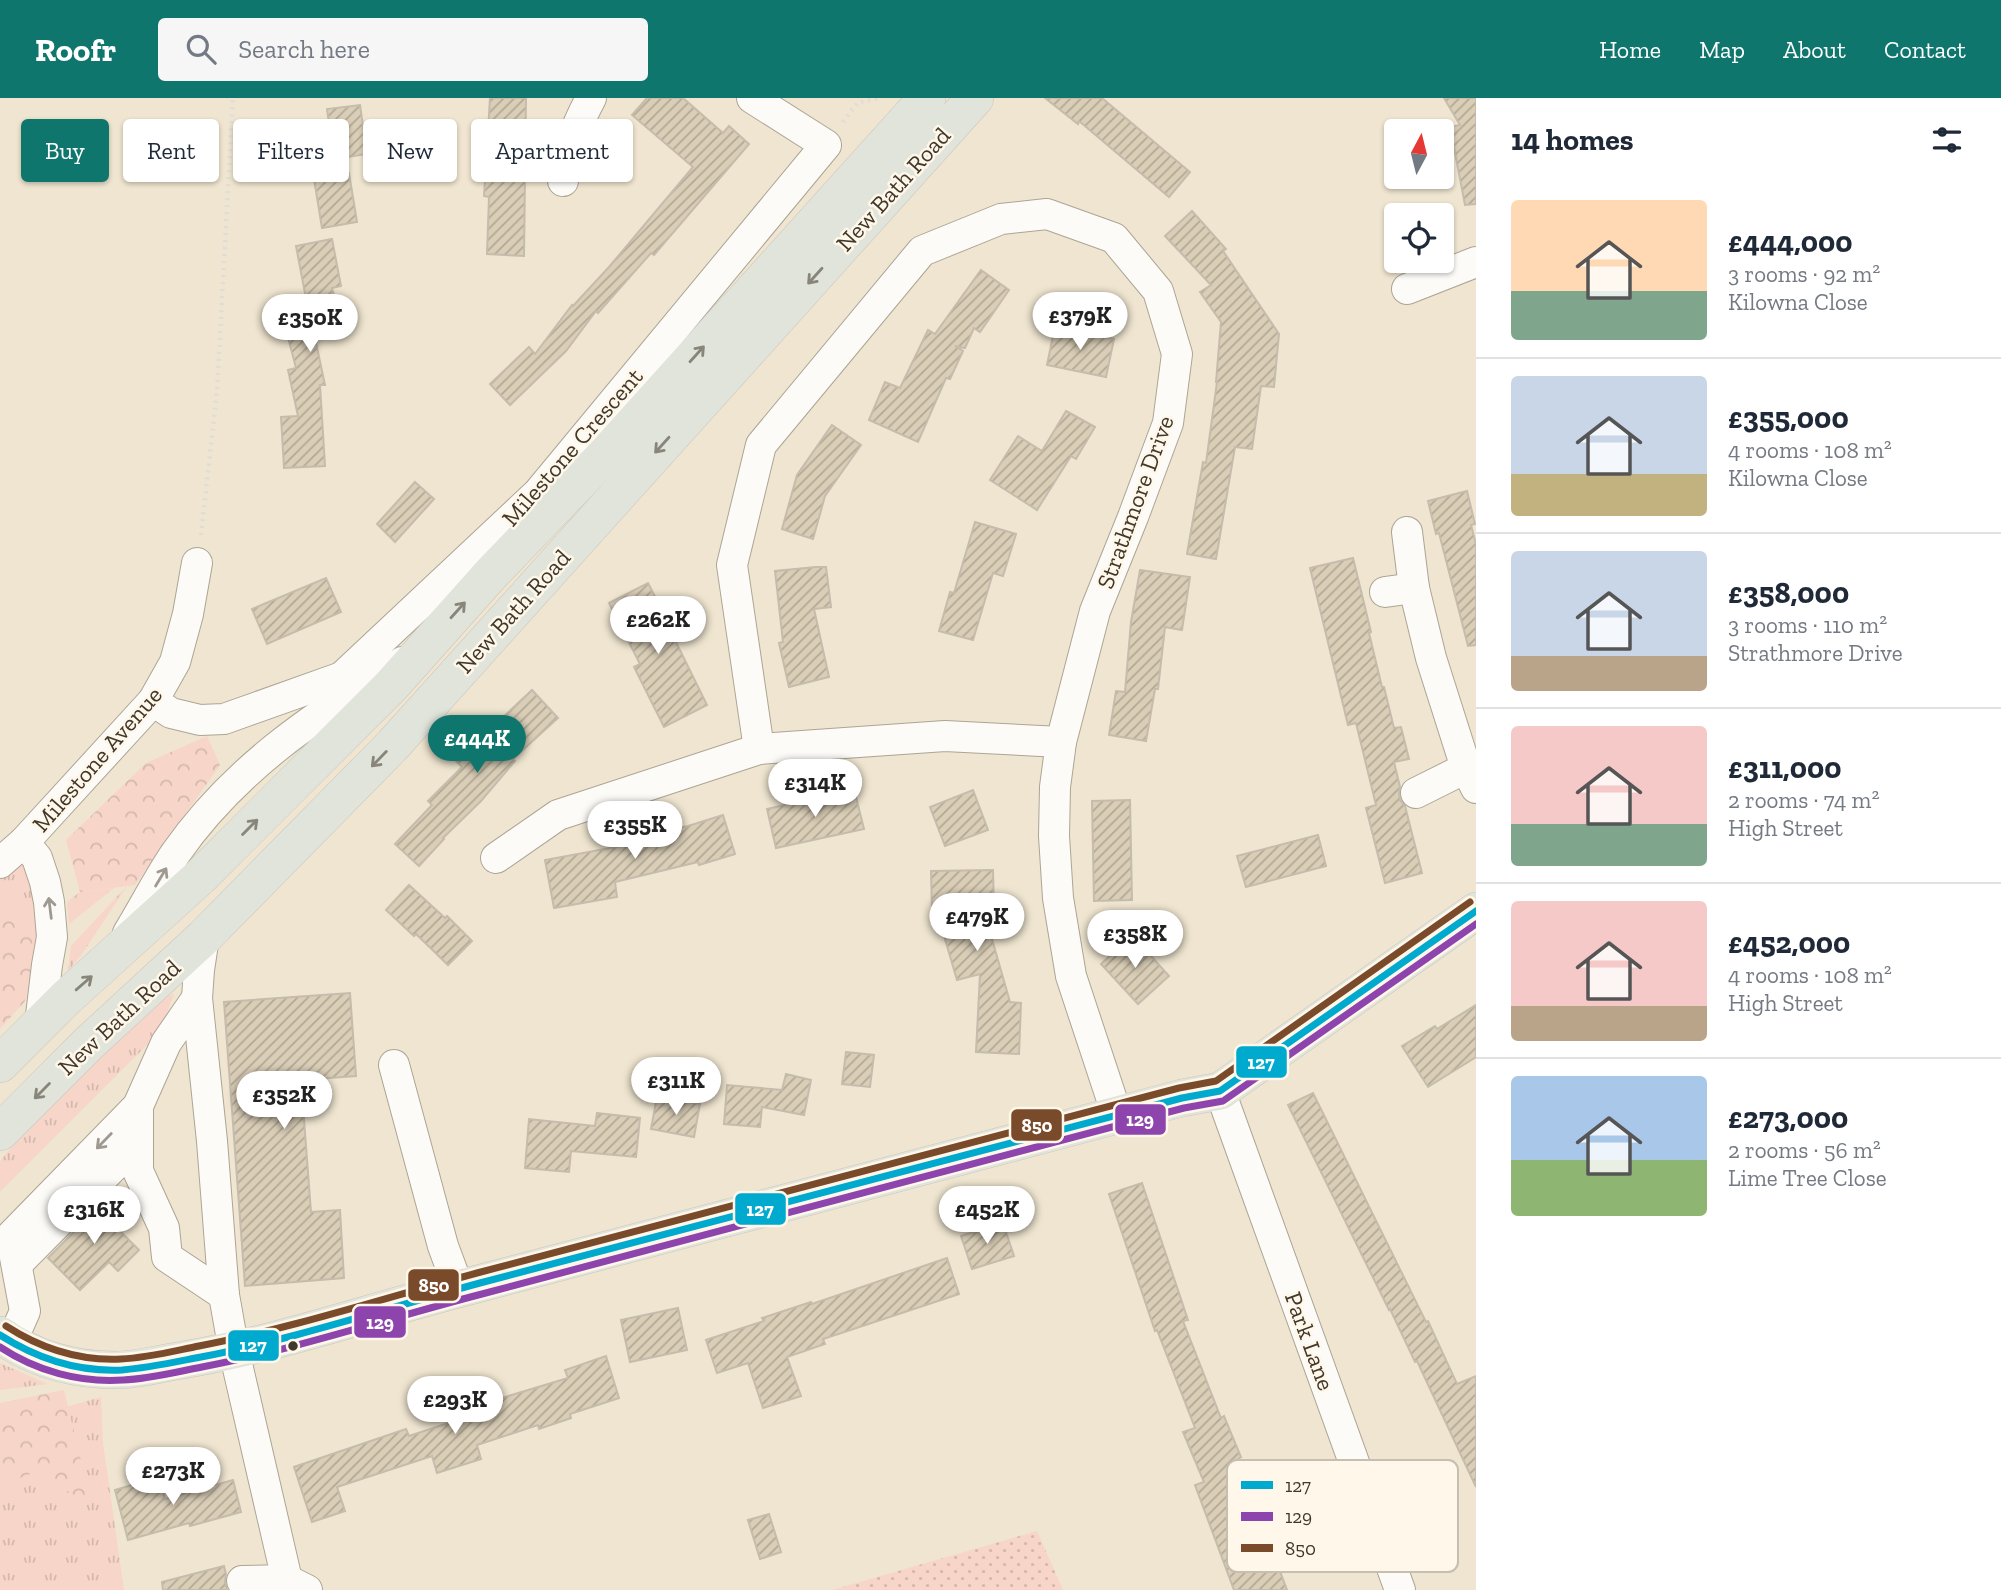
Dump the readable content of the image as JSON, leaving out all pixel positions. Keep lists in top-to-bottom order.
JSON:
{
  "streets": {
    "main road": ["New Bath Road"],
    "street": [
      "Milestone Crescent",
      "Strathmore Drive",
      "Milestone Avenue",
      "Park Lane"
    ]
  },
  "crossings": [
    ["Milestone Crescent", "Milestone Avenue"]
  ],
  "lines": ["transit line 850", "transit line 127", "transit line 129"],
  "legend": ["127", "129", "850"],
  "north": "top",
  "page": {
    "header": "Roofr",
    "search": "Search here",
    "nav": [
      "Home",
      "Map",
      "About",
      "Contact"
    ],
    "heading": "14 homes",
    "chip": [
      "Buy",
      "Rent",
      "Filters",
      "New",
      "Apartment"
    ],
    "list": [
      {
        "name": "£444,000",
        "note": "3 rooms · 92 m² · Kilowna Close"
      },
      {
        "name": "£355,000",
        "note": "4 rooms · 108 m² · Kilowna Close"
      },
      {
        "name": "£358,000",
        "note": "3 rooms · 110 m² · Strathmore Drive"
      },
      {
        "name": "£311,000",
        "note": "2 rooms · 74 m² · High Street"
      },
      {
        "name": "£452,000",
        "note": "4 rooms · 108 m² · High Street"
      },
      {
        "name": "£273,000",
        "note": "2 rooms · 56 m² · Lime Tree Close"
      }
    ],
    "price": [
      "£379K",
      "£350K",
      "£262K",
      "£444K",
      "£314K",
      "£355K",
      "£479K",
      "£358K",
      "£311K",
      "£352K",
      "£316K",
      "£452K",
      "£293K",
      "£273K"
    ]
  }
}
